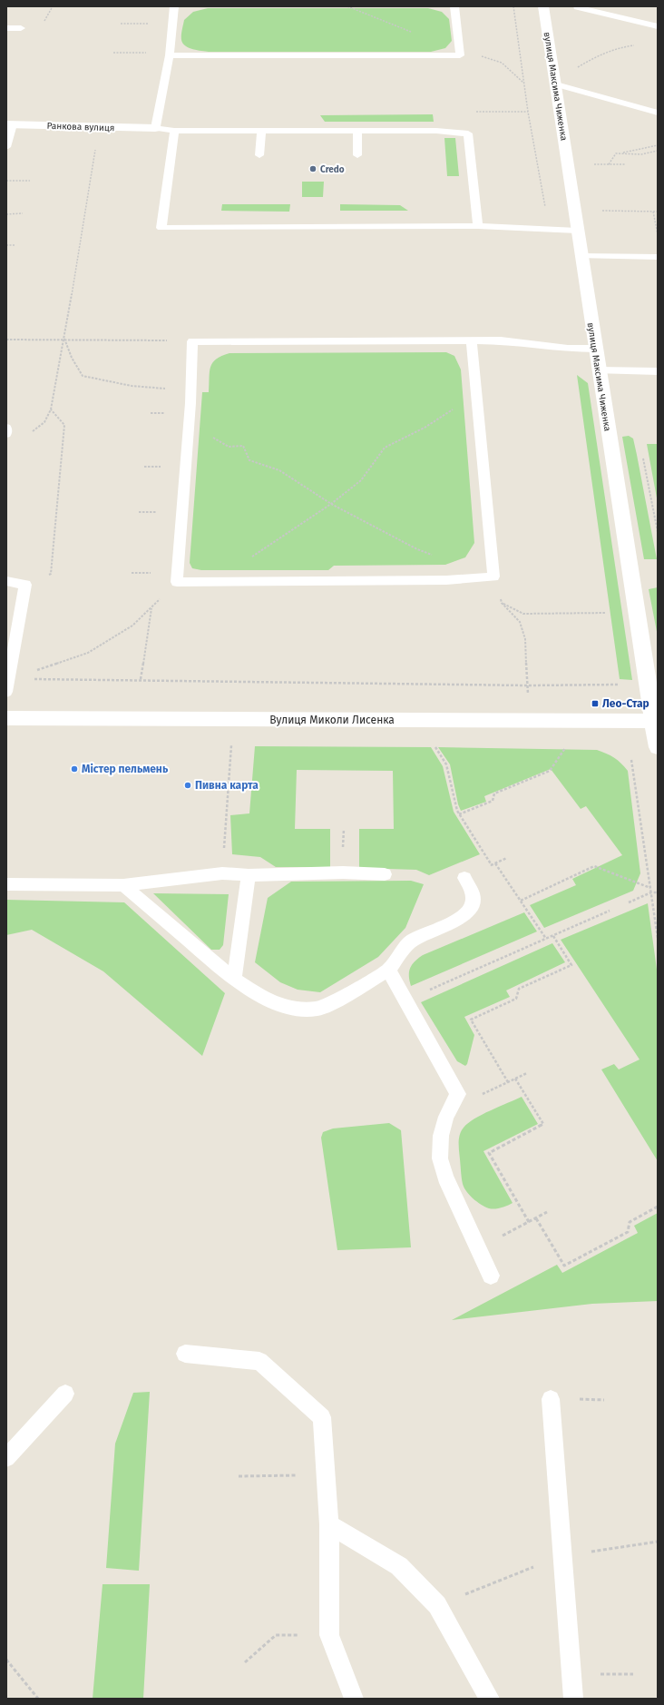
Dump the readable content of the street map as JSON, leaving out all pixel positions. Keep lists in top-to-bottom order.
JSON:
{
  "streets": {
    "street": ["вулиця Максима Чиженка", "Ранкова вулиця", "Вулиця Миколи Лисенка"]
  },
  "crossings": [
    ["вулиця Максима Чиженка", "Вулиця Миколи Лисенка"]
  ],
  "places": {
    "other": ["Credo", "Містер пельмень", "Пивна карта"],
    "transit": ["Лео-Стар"]
  }
}
